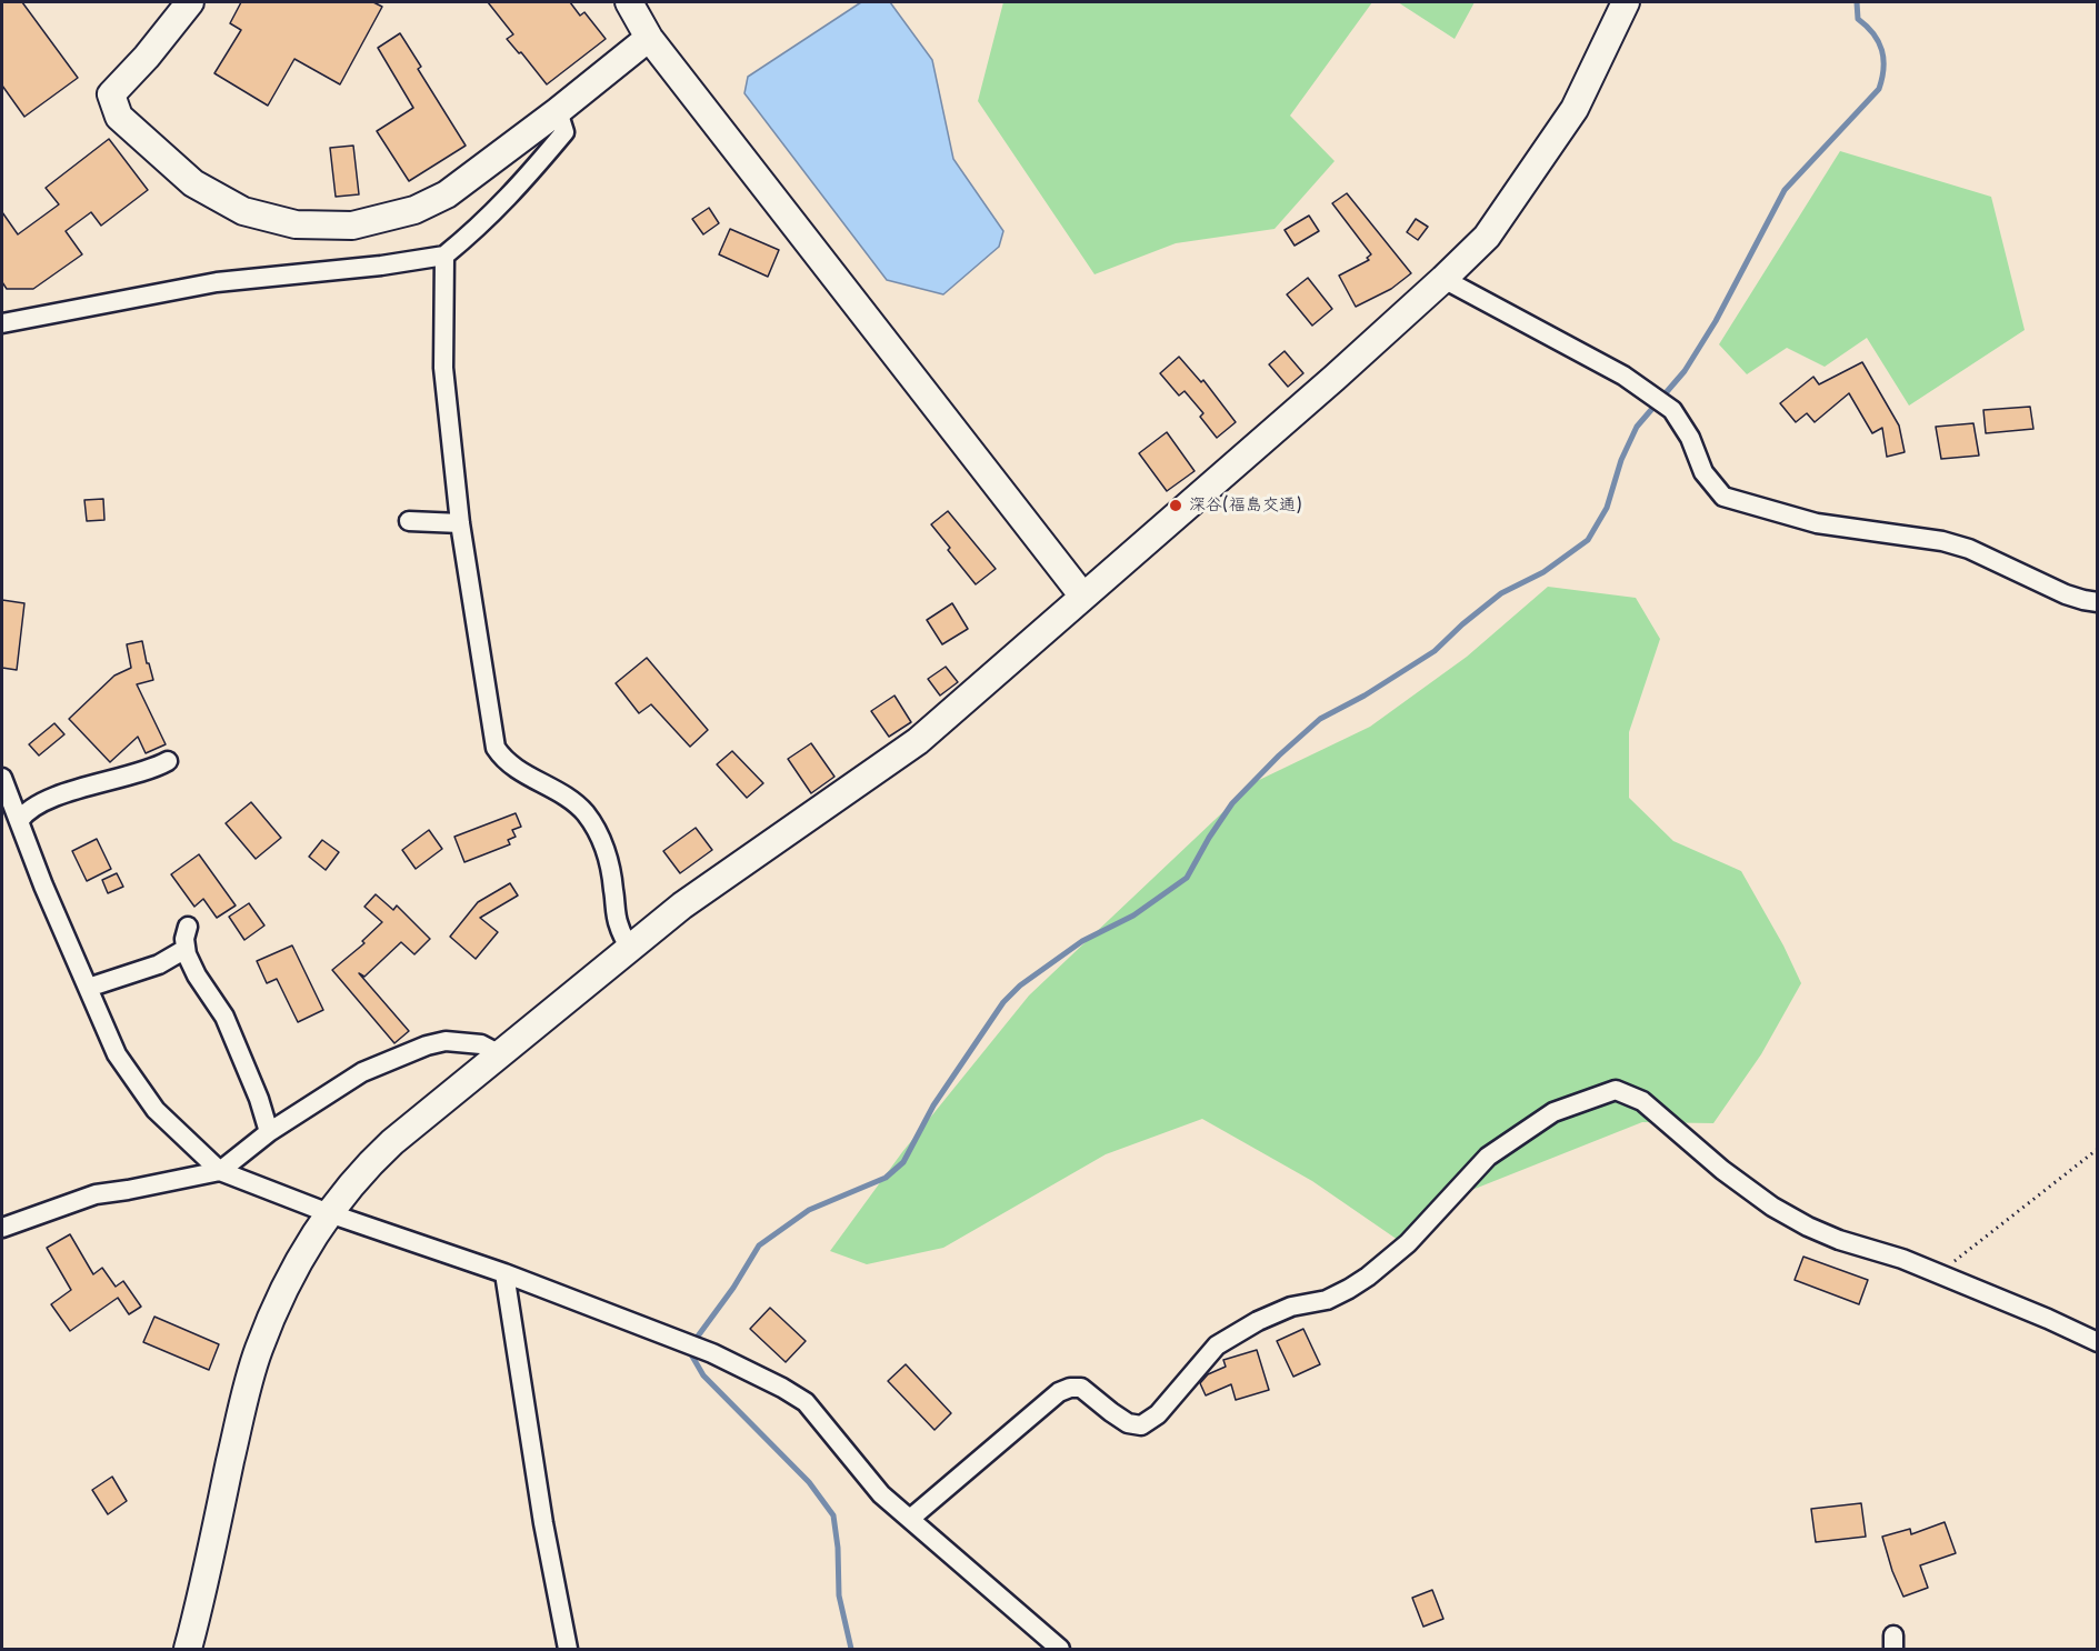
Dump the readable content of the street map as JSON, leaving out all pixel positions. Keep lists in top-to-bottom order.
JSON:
{
  "places": ["深谷(福島交通)"]
}
